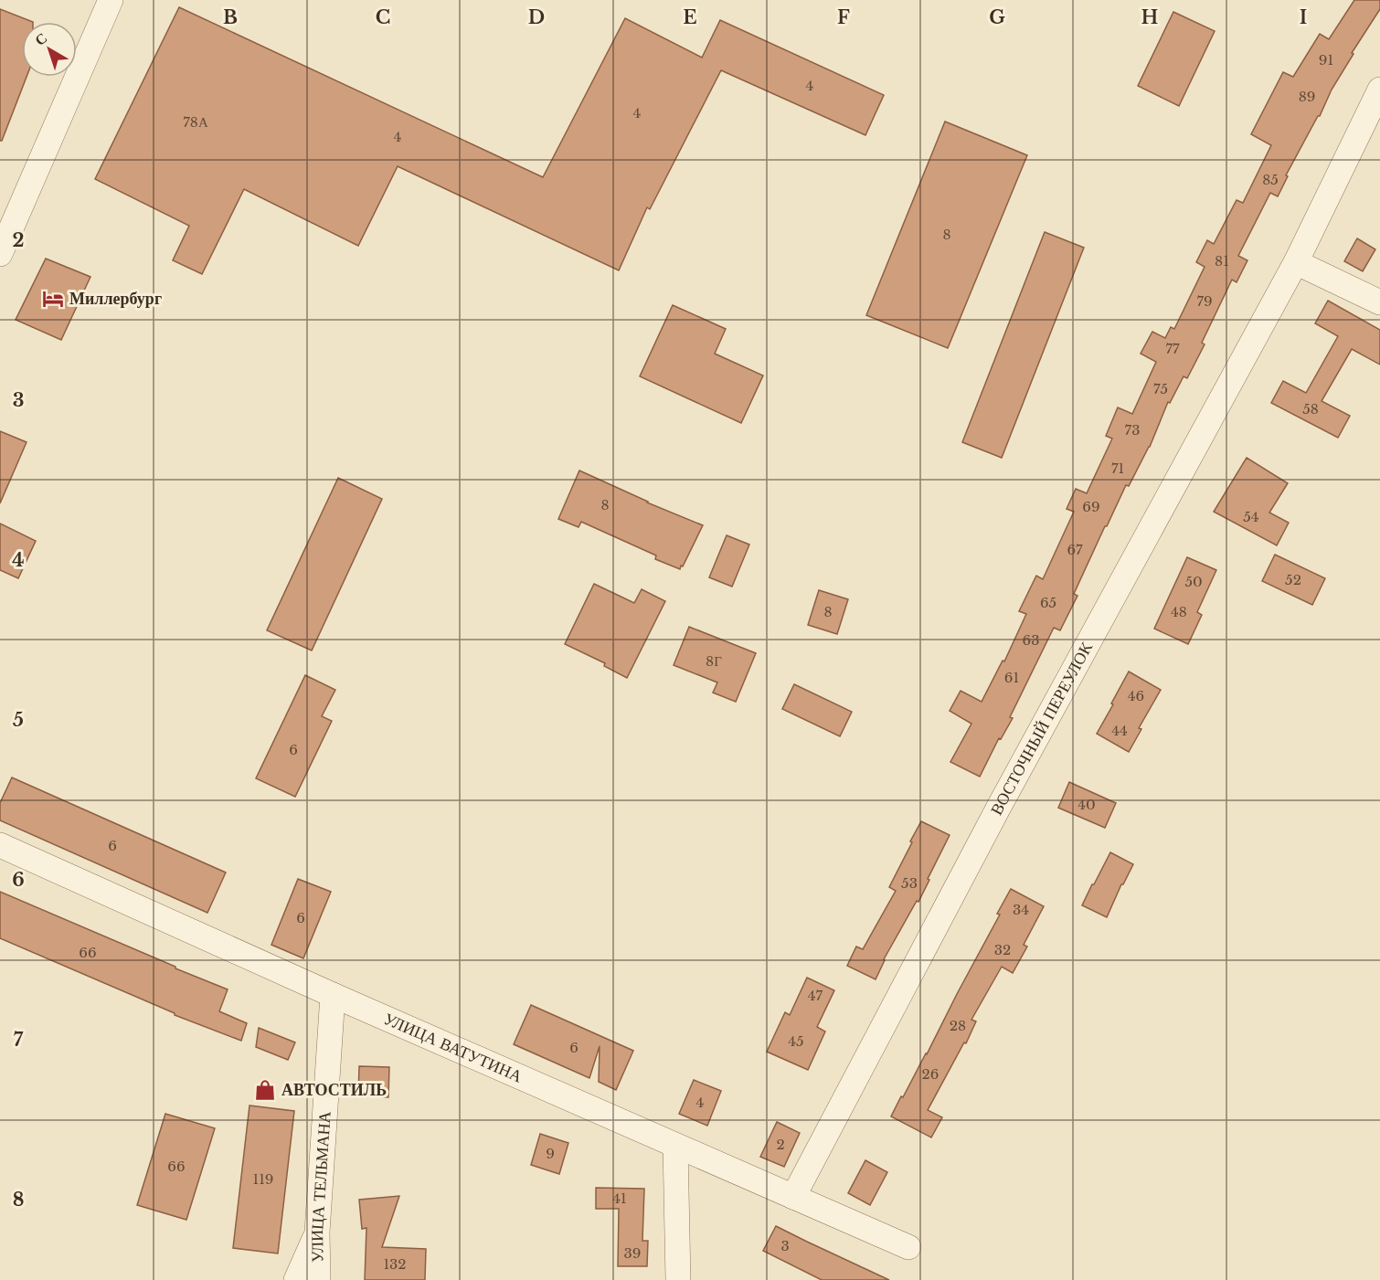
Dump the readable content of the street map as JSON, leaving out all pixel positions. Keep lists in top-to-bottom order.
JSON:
{
  "streets": {
    "street": ["ВОСТОЧНЫЙ ПЕРЕУЛОК", "УЛИЦА ВАТУТИНА", "УЛИЦА ТЕЛЬМАНА"]
  },
  "crossings": [
    ["ВОСТОЧНЫЙ ПЕРЕУЛОК", "УЛИЦА ВАТУТИНА"],
    ["УЛИЦА ВАТУТИНА", "УЛИЦА ТЕЛЬМАНА"]
  ],
  "places": {
    "hotel": ["Миллербург"],
    "shop": ["АВТОСТИЛЬ"]
  },
  "house_numbers": [
    "91",
    "4",
    "89",
    "4",
    "78А",
    "4",
    "85",
    "8",
    "81",
    "79",
    "77",
    "75",
    "58",
    "73",
    "71",
    "8",
    "69",
    "54",
    "67",
    "52",
    "50",
    "65",
    "8",
    "48",
    "63",
    "8Г",
    "61",
    "46",
    "44",
    "6",
    "40",
    "6",
    "53",
    "34",
    "6",
    "32",
    "66",
    "47",
    "28",
    "45",
    "6",
    "26",
    "4",
    "2",
    "9",
    "66",
    "119",
    "41",
    "3",
    "39",
    "132"
  ],
  "north": "top left",
  "grid": {
    "columns": [
      "B",
      "C",
      "D",
      "E",
      "F",
      "G",
      "H",
      "I"
    ],
    "rows": [
      "2",
      "3",
      "4",
      "5",
      "6",
      "7",
      "8"
    ]
  }
}
